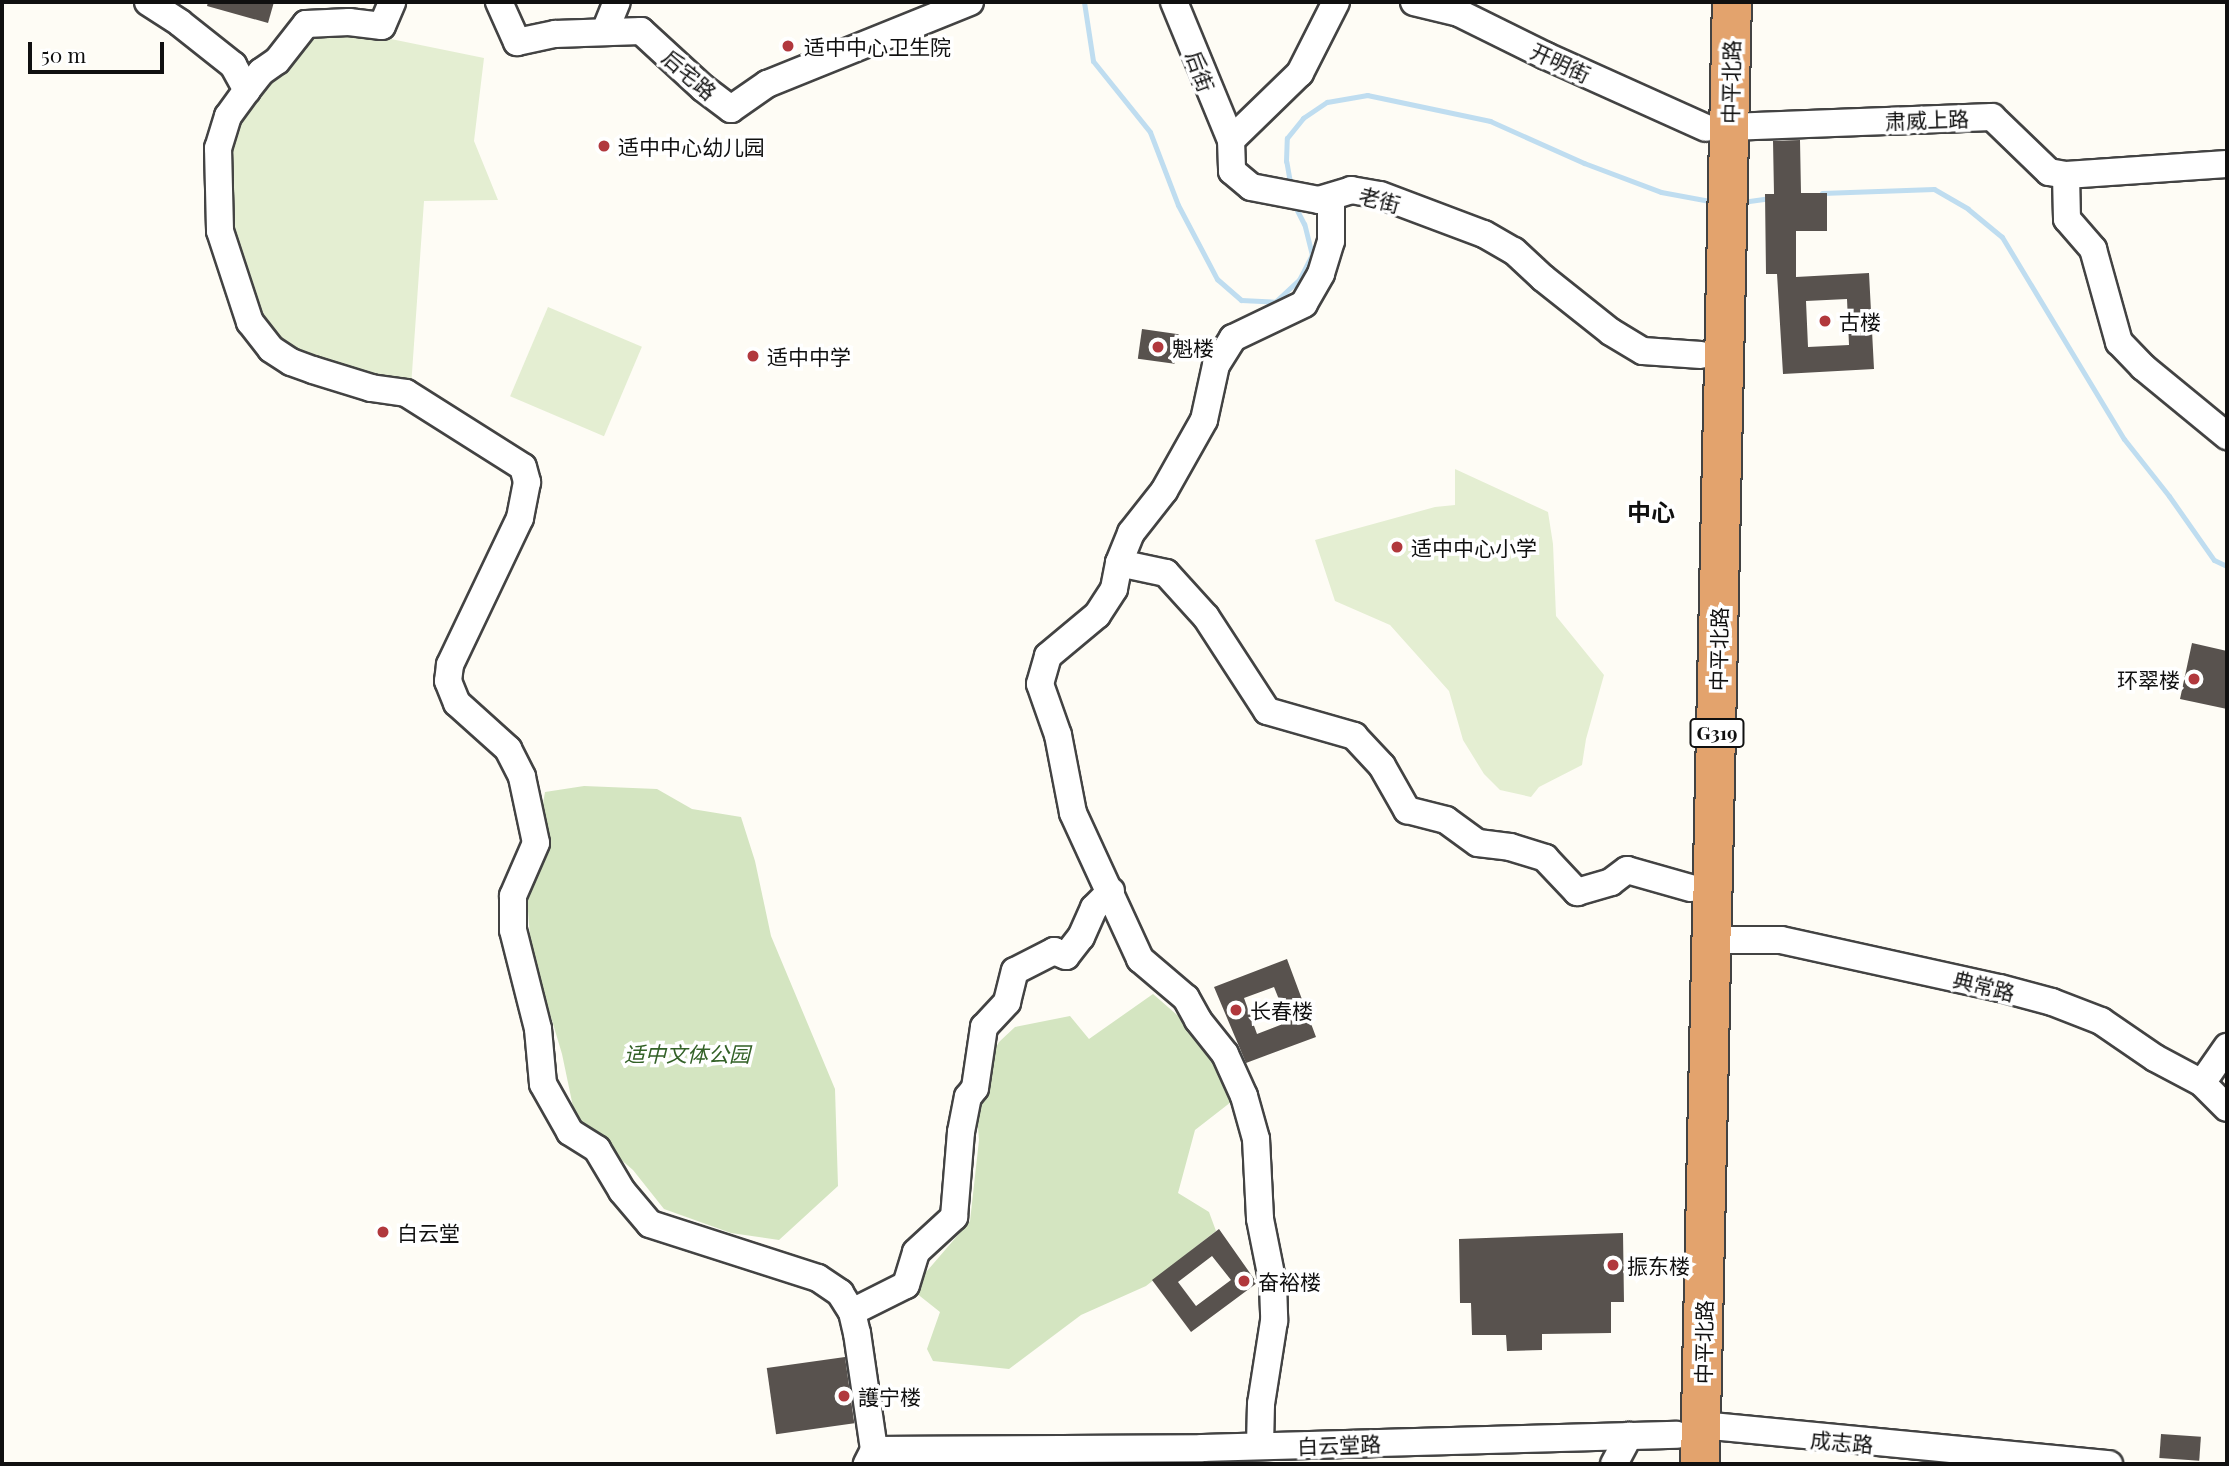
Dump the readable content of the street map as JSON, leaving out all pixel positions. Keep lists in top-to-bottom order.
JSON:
{
  "streets": {
    "highway": ["中平北路", "G319"],
    "street": [
      "开明街",
      "后街",
      "后宅路",
      "肃威上路",
      "老街",
      "典常路",
      "成志路",
      "白云堂路"
    ]
  },
  "crossings": [
    ["开明街", "中平北路"],
    ["开明街", "肃威上路"],
    ["开明街", "G319"],
    ["后街", "老街"],
    ["中平北路", "肃威上路"],
    ["中平北路", "G319"],
    ["中平北路", "典常路"],
    ["中平北路", "成志路"],
    ["中平北路", "白云堂路"],
    ["肃威上路", "G319"],
    ["老街", "G319"],
    ["G319", "成志路"],
    ["G319", "白云堂路"],
    ["成志路", "白云堂路"]
  ],
  "districts": ["中心"],
  "parks": ["适中文体公园"],
  "places": [
    "适中中心卫生院",
    "适中中心幼儿园",
    "古楼",
    "魁楼",
    "适中中学",
    "适中中心小学",
    "环翠楼",
    "长春楼",
    "白云堂",
    "振东楼",
    "奋裕楼",
    "護宁楼"
  ],
  "scale_bar": "50 m"
}
